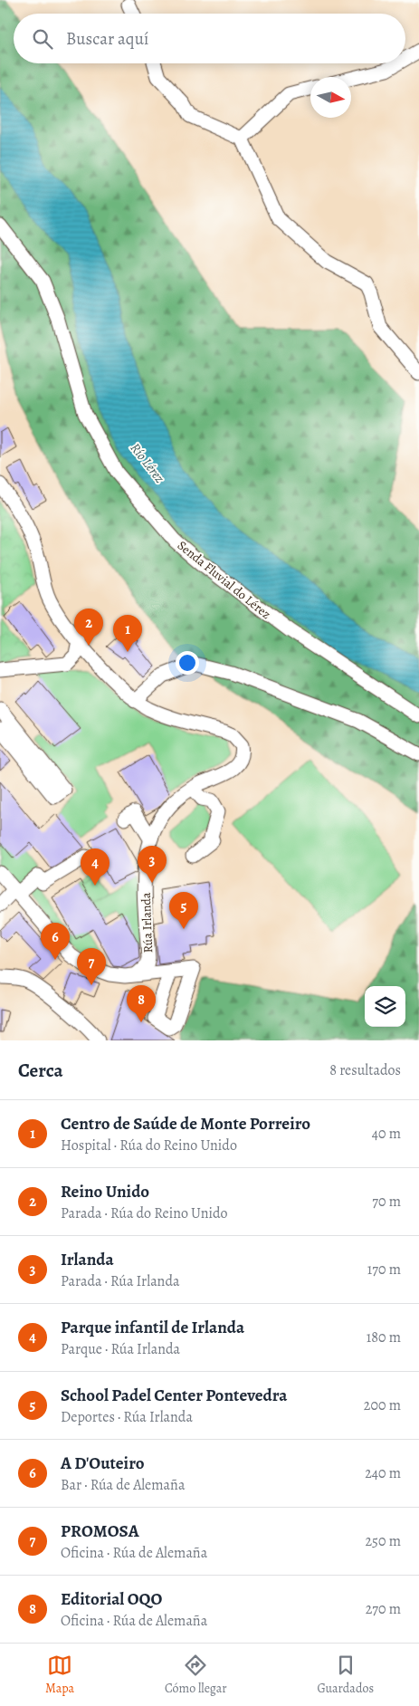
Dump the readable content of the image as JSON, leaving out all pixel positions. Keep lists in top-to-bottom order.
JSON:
{
  "streets": {
    "street": ["Senda Fluvial do Lérez", "Rúa Irlanda"]
  },
  "water": ["Río Lérez"],
  "north": "right",
  "page": {
    "search": "Buscar aquí",
    "pins": [
      "2",
      "1",
      "3",
      "4",
      "5",
      "6",
      "7",
      "8"
    ],
    "heading": ["Cerca", "8 resultados"],
    "list": [
      {
        "mark": "1",
        "name": "Centro de Saúde de Monte Porreiro",
        "note": "Hospital · Rúa do Reino Unido",
        "value": "40 m"
      },
      {
        "mark": "2",
        "name": "Reino Unido",
        "note": "Parada · Rúa do Reino Unido",
        "value": "70 m"
      },
      {
        "mark": "3",
        "name": "Irlanda",
        "note": "Parada · Rúa Irlanda",
        "value": "170 m"
      },
      {
        "mark": "4",
        "name": "Parque infantil de Irlanda",
        "note": "Parque · Rúa Irlanda",
        "value": "180 m"
      },
      {
        "mark": "5",
        "name": "School Padel Center Pontevedra",
        "note": "Deportes · Rúa Irlanda",
        "value": "200 m"
      },
      {
        "mark": "6",
        "name": "A D'Outeiro",
        "note": "Bar · Rúa de Alemaña",
        "value": "240 m"
      },
      {
        "mark": "7",
        "name": "PROMOSA",
        "note": "Oficina · Rúa de Alemaña",
        "value": "250 m"
      },
      {
        "mark": "8",
        "name": "Editorial OQO",
        "note": "Oficina · Rúa de Alemaña",
        "value": "270 m"
      }
    ],
    "nav": ["Mapa", "Cómo llegar", "Guardados"]
  }
}
